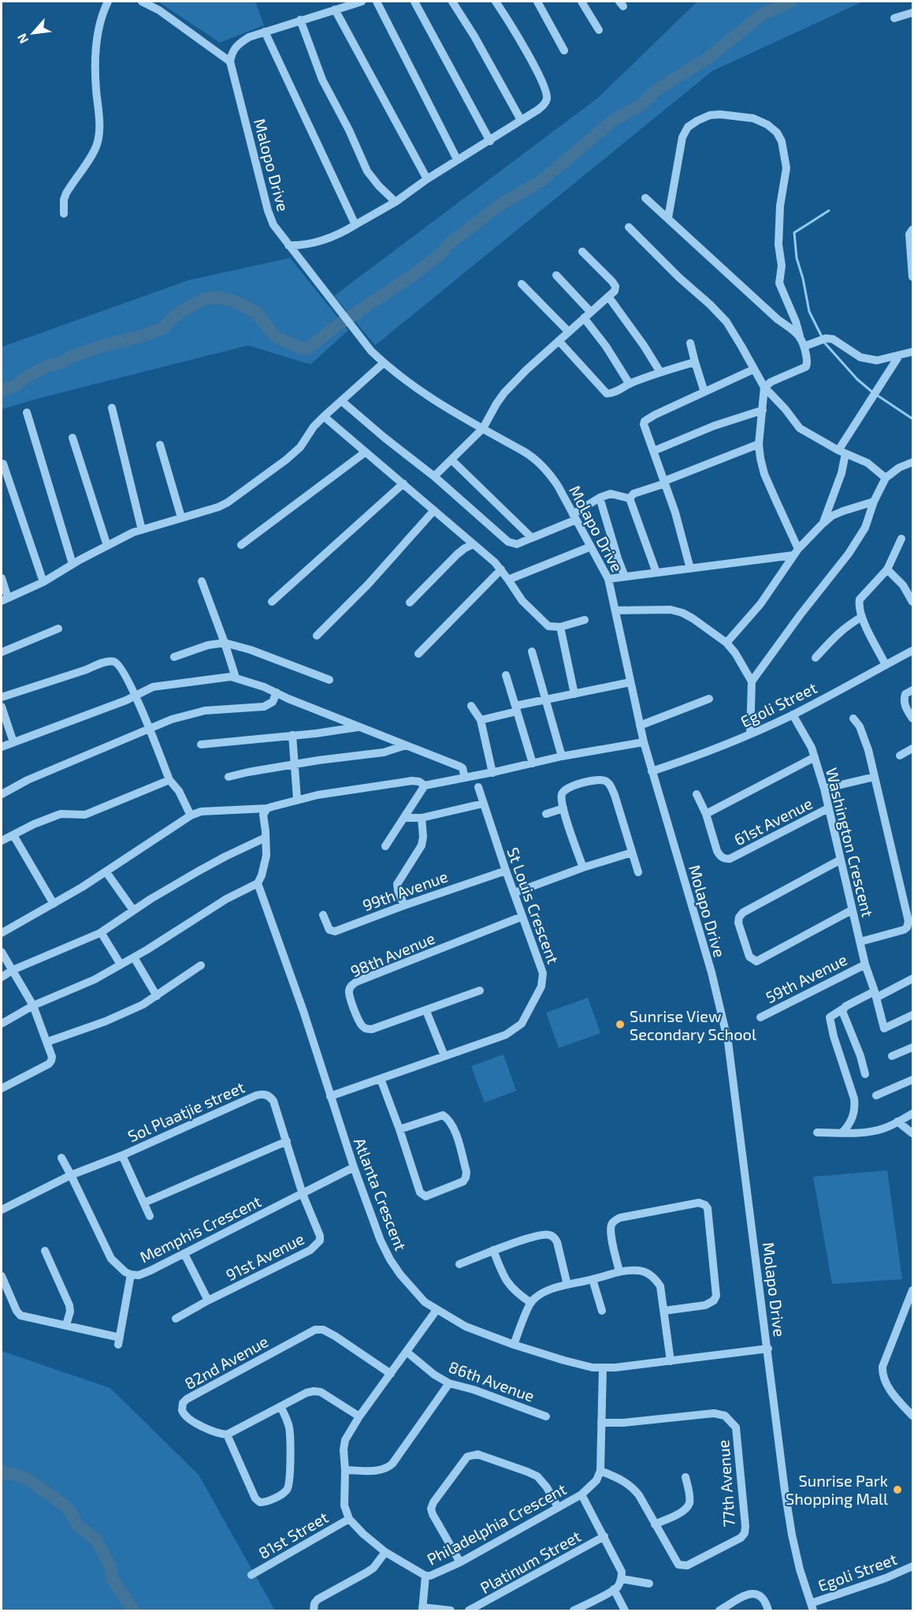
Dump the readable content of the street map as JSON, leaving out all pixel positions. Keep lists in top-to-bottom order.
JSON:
{
  "streets": {
    "street": [
      "Malopo Drive",
      "Molapo Drive",
      "Egoli Street",
      "61st Avenue",
      "Washington Crescent",
      "99th Avenue",
      "St Louis Crescent",
      "98th Avenue",
      "59th Avenue",
      "Sol Plaatjie street",
      "Atlanta Crescent",
      "Memphis Crescent",
      "91st Avenue",
      "82nd Avenue",
      "86th Avenue",
      "77th Avenue",
      "Philadelphia Crescent",
      "81st Street",
      "Platinum Street"
    ]
  },
  "crossings": [
    ["Malopo Drive", "Molapo Drive"],
    ["Molapo Drive", "Egoli Street"],
    ["Molapo Drive", "Atlanta Crescent"],
    ["Egoli Street", "Washington Crescent"],
    ["61st Avenue", "Washington Crescent"],
    ["Washington Crescent", "59th Avenue"],
    ["99th Avenue", "St Louis Crescent"],
    ["St Louis Crescent", "98th Avenue"],
    ["St Louis Crescent", "Atlanta Crescent"],
    ["Sol Plaatjie street", "Memphis Crescent"],
    ["Sol Plaatjie street", "91st Avenue"],
    ["Atlanta Crescent", "Memphis Crescent"],
    ["Memphis Crescent", "91st Avenue"],
    ["77th Avenue", "Philadelphia Crescent"],
    ["Philadelphia Crescent", "81st Street"]
  ],
  "places": ["Sunrise View Secondary School", "Sunrise Park Shopping Mall"],
  "north": "bottom left"
}
